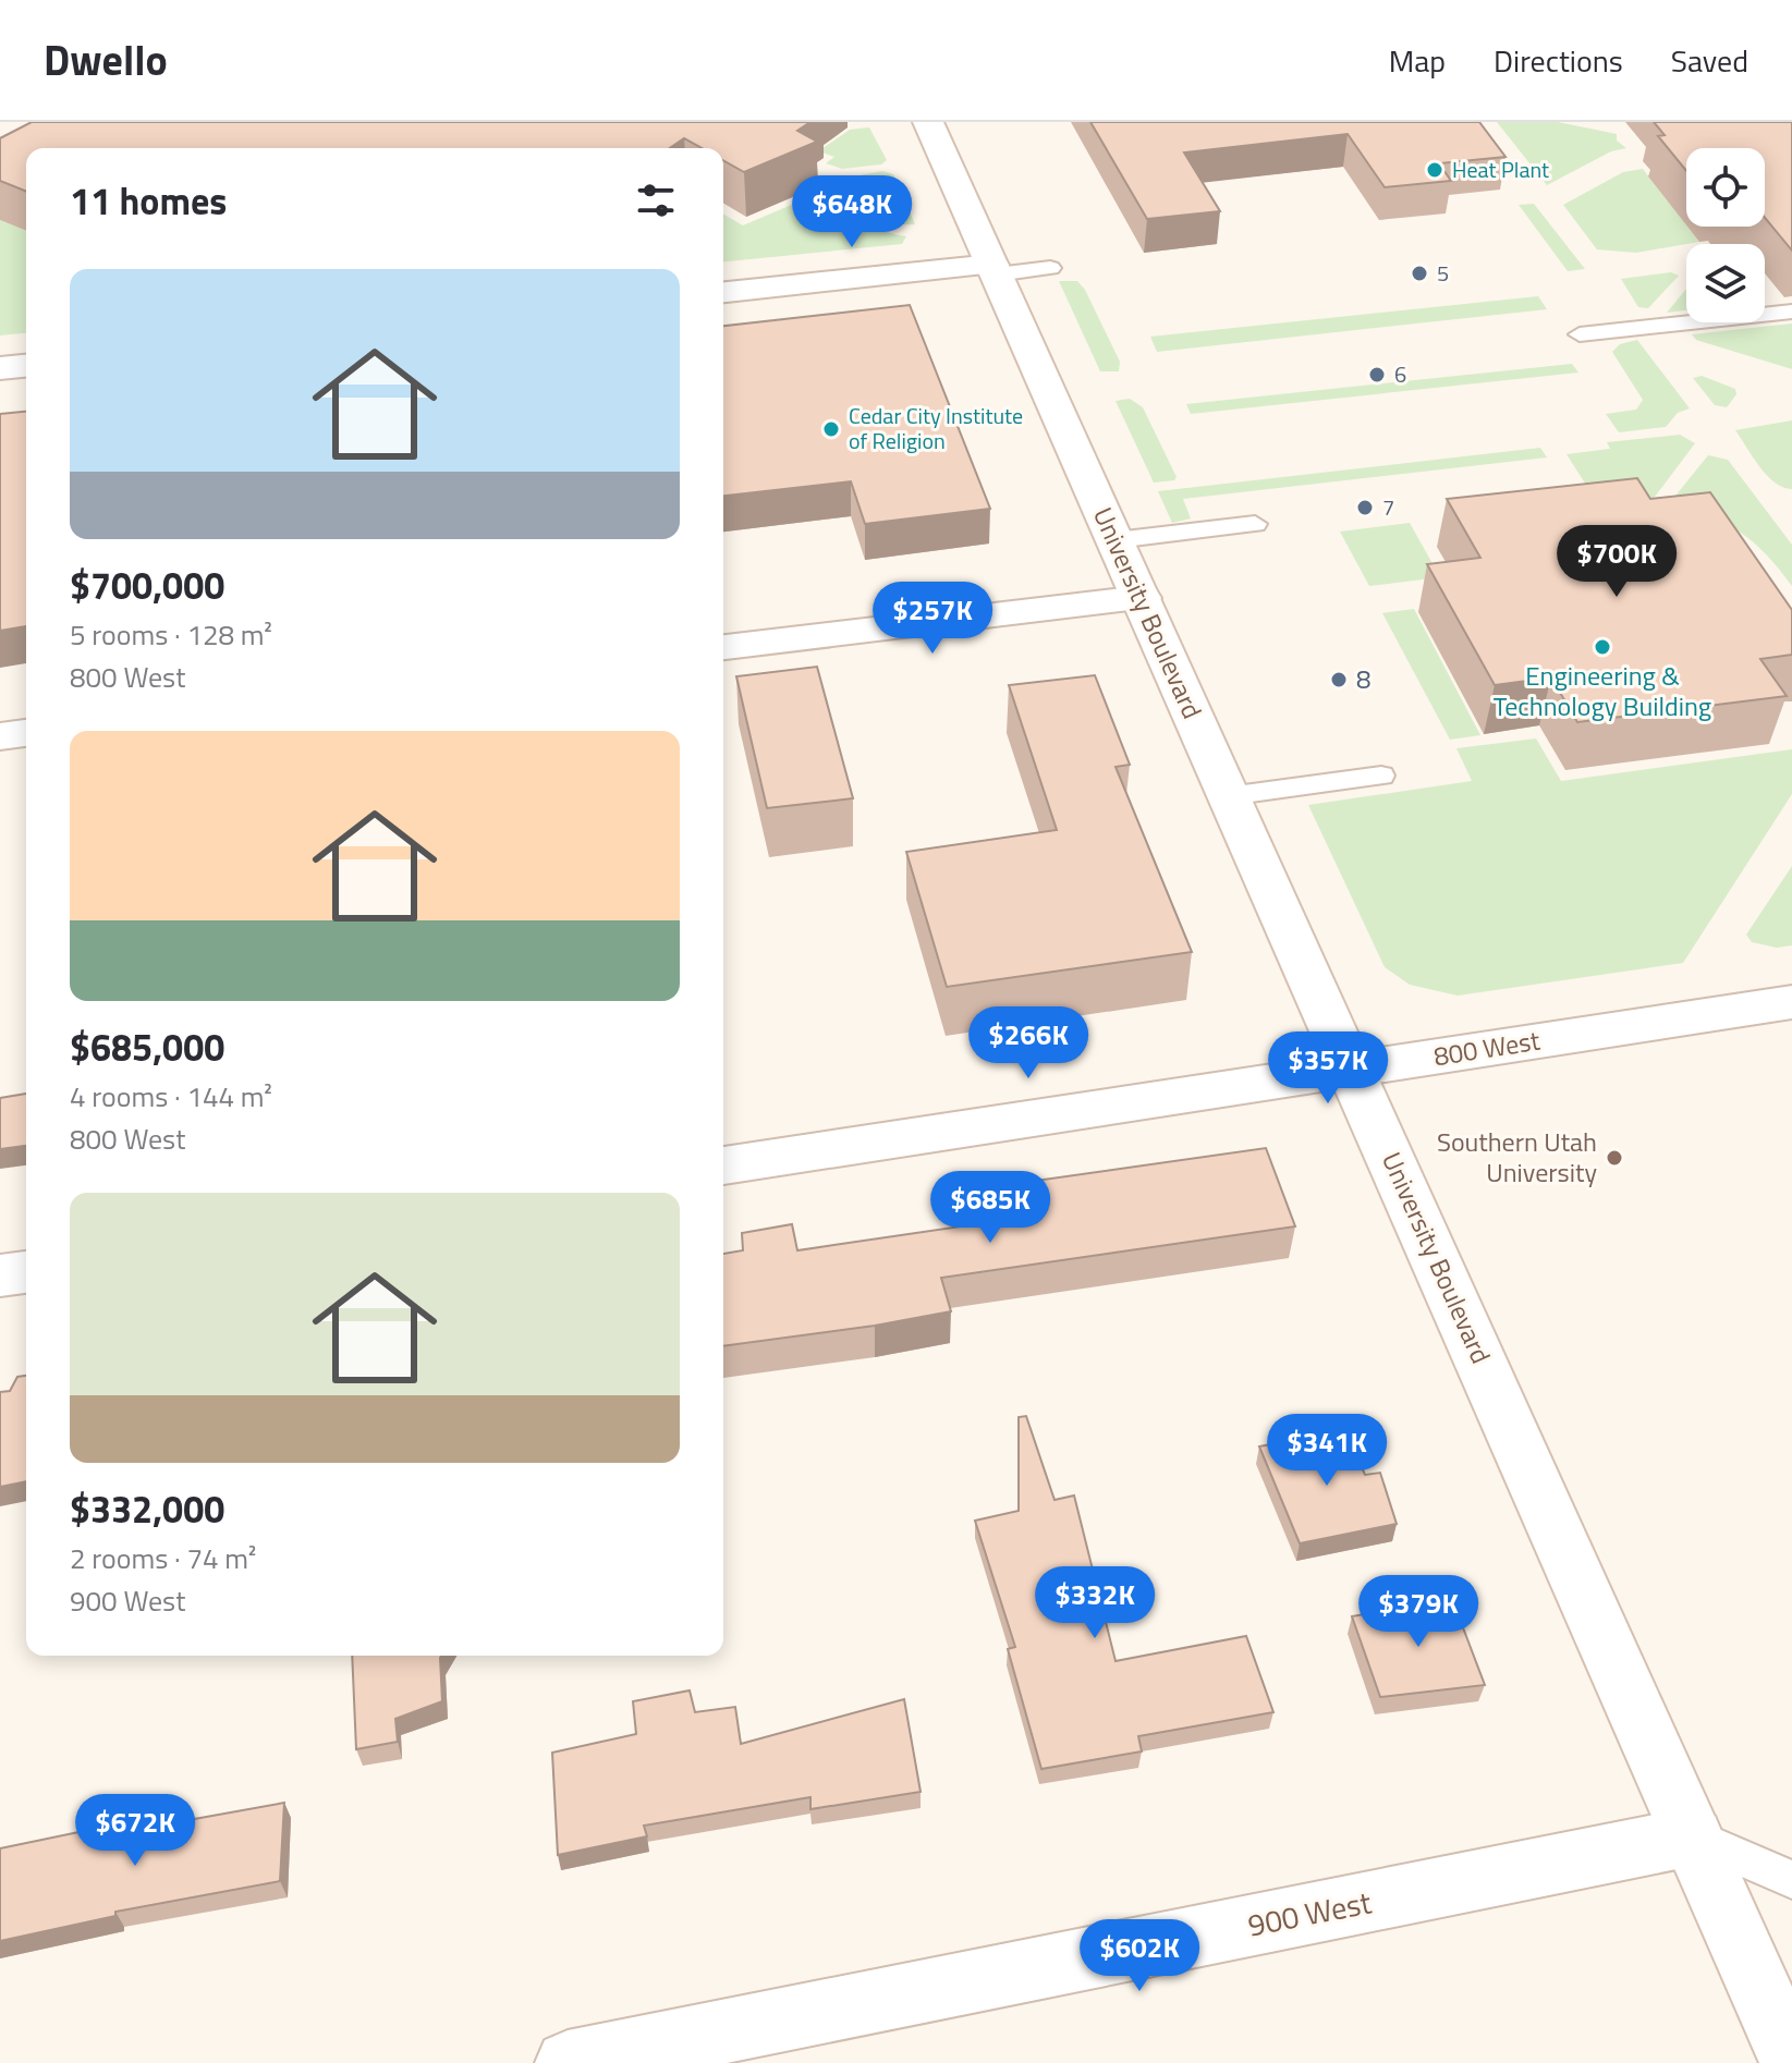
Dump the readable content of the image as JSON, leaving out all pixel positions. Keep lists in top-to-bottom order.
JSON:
{
  "streets": {
    "street": ["University Boulevard", "800 West", "900 West"]
  },
  "crossings": [
    ["University Boulevard", "800 West"],
    ["University Boulevard", "900 West"]
  ],
  "places": [
    "Heat Plant",
    "5",
    "6",
    "Cedar City Institute of Religion",
    "7",
    "Engineering & Technology Building",
    "8",
    "Southern Utah University"
  ],
  "page": {
    "header": "Dwello",
    "nav": ["Map", "Directions", "Saved"],
    "heading": "11 homes",
    "price": [
      "$648K",
      "$700K",
      "$257K",
      "$266K",
      "$357K",
      "$685K",
      "$341K",
      "$332K",
      "$379K",
      "$672K",
      "$602K"
    ],
    "list": [
      {
        "name": "$700,000",
        "note": "5 rooms · 128 m² · 800 West"
      },
      {
        "name": "$685,000",
        "note": "4 rooms · 144 m² · 800 West"
      },
      {
        "name": "$332,000",
        "note": "2 rooms · 74 m² · 900 West"
      }
    ]
  }
}
